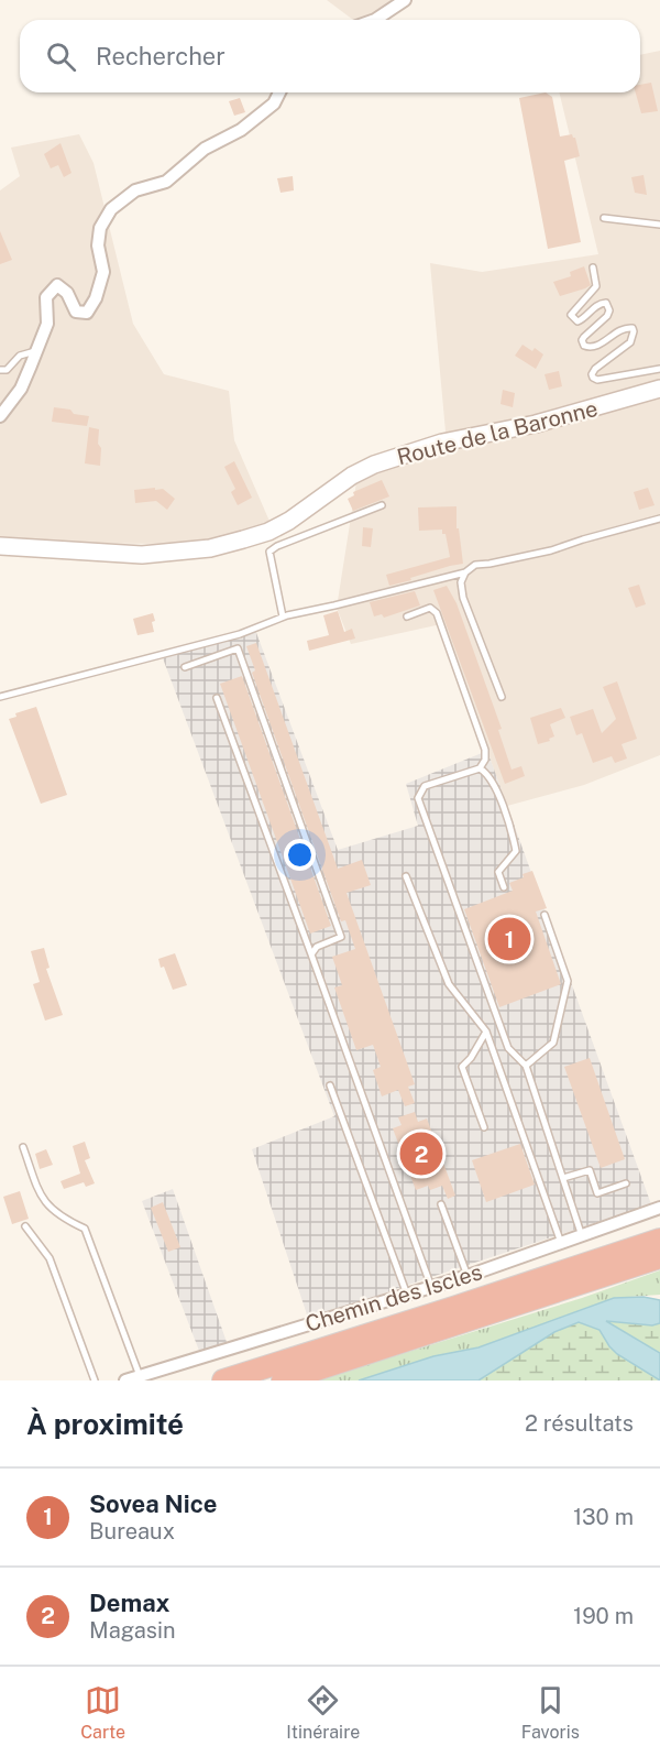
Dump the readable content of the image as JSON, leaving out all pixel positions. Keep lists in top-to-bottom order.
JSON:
{
  "streets": {
    "main road": ["Route de la Baronne"],
    "street": ["Chemin des Iscles"]
  },
  "page": {
    "search": "Rechercher",
    "pins": ["1", "2"],
    "heading": ["À proximité", "2 résultats"],
    "list": [
      {
        "mark": "1",
        "name": "Sovea Nice",
        "note": "Bureaux",
        "value": "130 m"
      },
      {
        "mark": "2",
        "name": "Demax",
        "note": "Magasin",
        "value": "190 m"
      }
    ],
    "nav": ["Carte", "Itinéraire", "Favoris"]
  }
}
